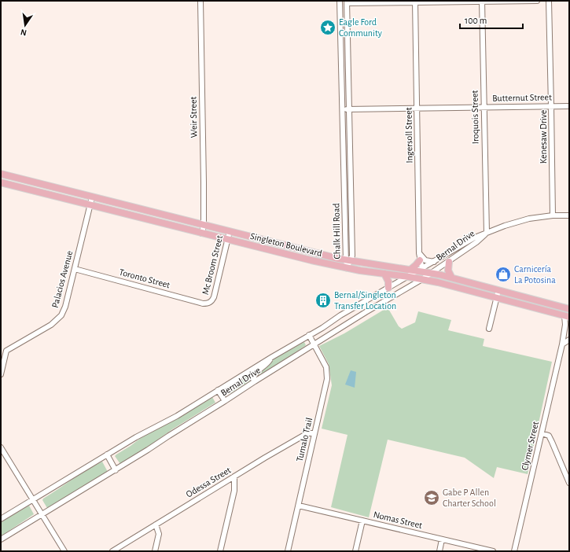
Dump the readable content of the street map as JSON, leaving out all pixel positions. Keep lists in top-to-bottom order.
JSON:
{
  "streets": {
    "main road": ["Singleton Boulevard"],
    "street": [
      "Butternut Street",
      "Weir Street",
      "Iroquois Street",
      "Ingersoll Street",
      "Kenesaw Drive",
      "Chalk Hill Road",
      "Bernal Drive",
      "Mc Broom Street",
      "Toronto Street",
      "Palacios Avenue",
      "Tumalo Trail",
      "Clymer Street",
      "Odessa Street",
      "Nomas Street"
    ]
  },
  "crossings": [
    ["Butternut Street", "Iroquois Street"],
    ["Butternut Street", "Ingersoll Street"],
    ["Butternut Street", "Kenesaw Drive"],
    ["Butternut Street", "Chalk Hill Road"],
    ["Weir Street", "Singleton Boulevard"],
    ["Iroquois Street", "Bernal Drive"],
    ["Ingersoll Street", "Singleton Boulevard"],
    ["Ingersoll Street", "Bernal Drive"],
    ["Kenesaw Drive", "Bernal Drive"],
    ["Chalk Hill Road", "Singleton Boulevard"],
    ["Singleton Boulevard", "Bernal Drive"],
    ["Singleton Boulevard", "Mc Broom Street"],
    ["Singleton Boulevard", "Palacios Avenue"],
    ["Singleton Boulevard", "Clymer Street"],
    ["Bernal Drive", "Tumalo Trail"],
    ["Mc Broom Street", "Toronto Street"],
    ["Toronto Street", "Palacios Avenue"],
    ["Tumalo Trail", "Odessa Street"],
    ["Tumalo Trail", "Nomas Street"]
  ],
  "places": {
    "place": ["Eagle Ford Community"],
    "shop": ["Carnicería La Potosina"],
    "building": ["Bernal/Singleton Transfer Location"],
    "school or university": ["Gabe P Allen Charter School"]
  },
  "scale_bar": "100 m",
  "north": "bottom"
}
